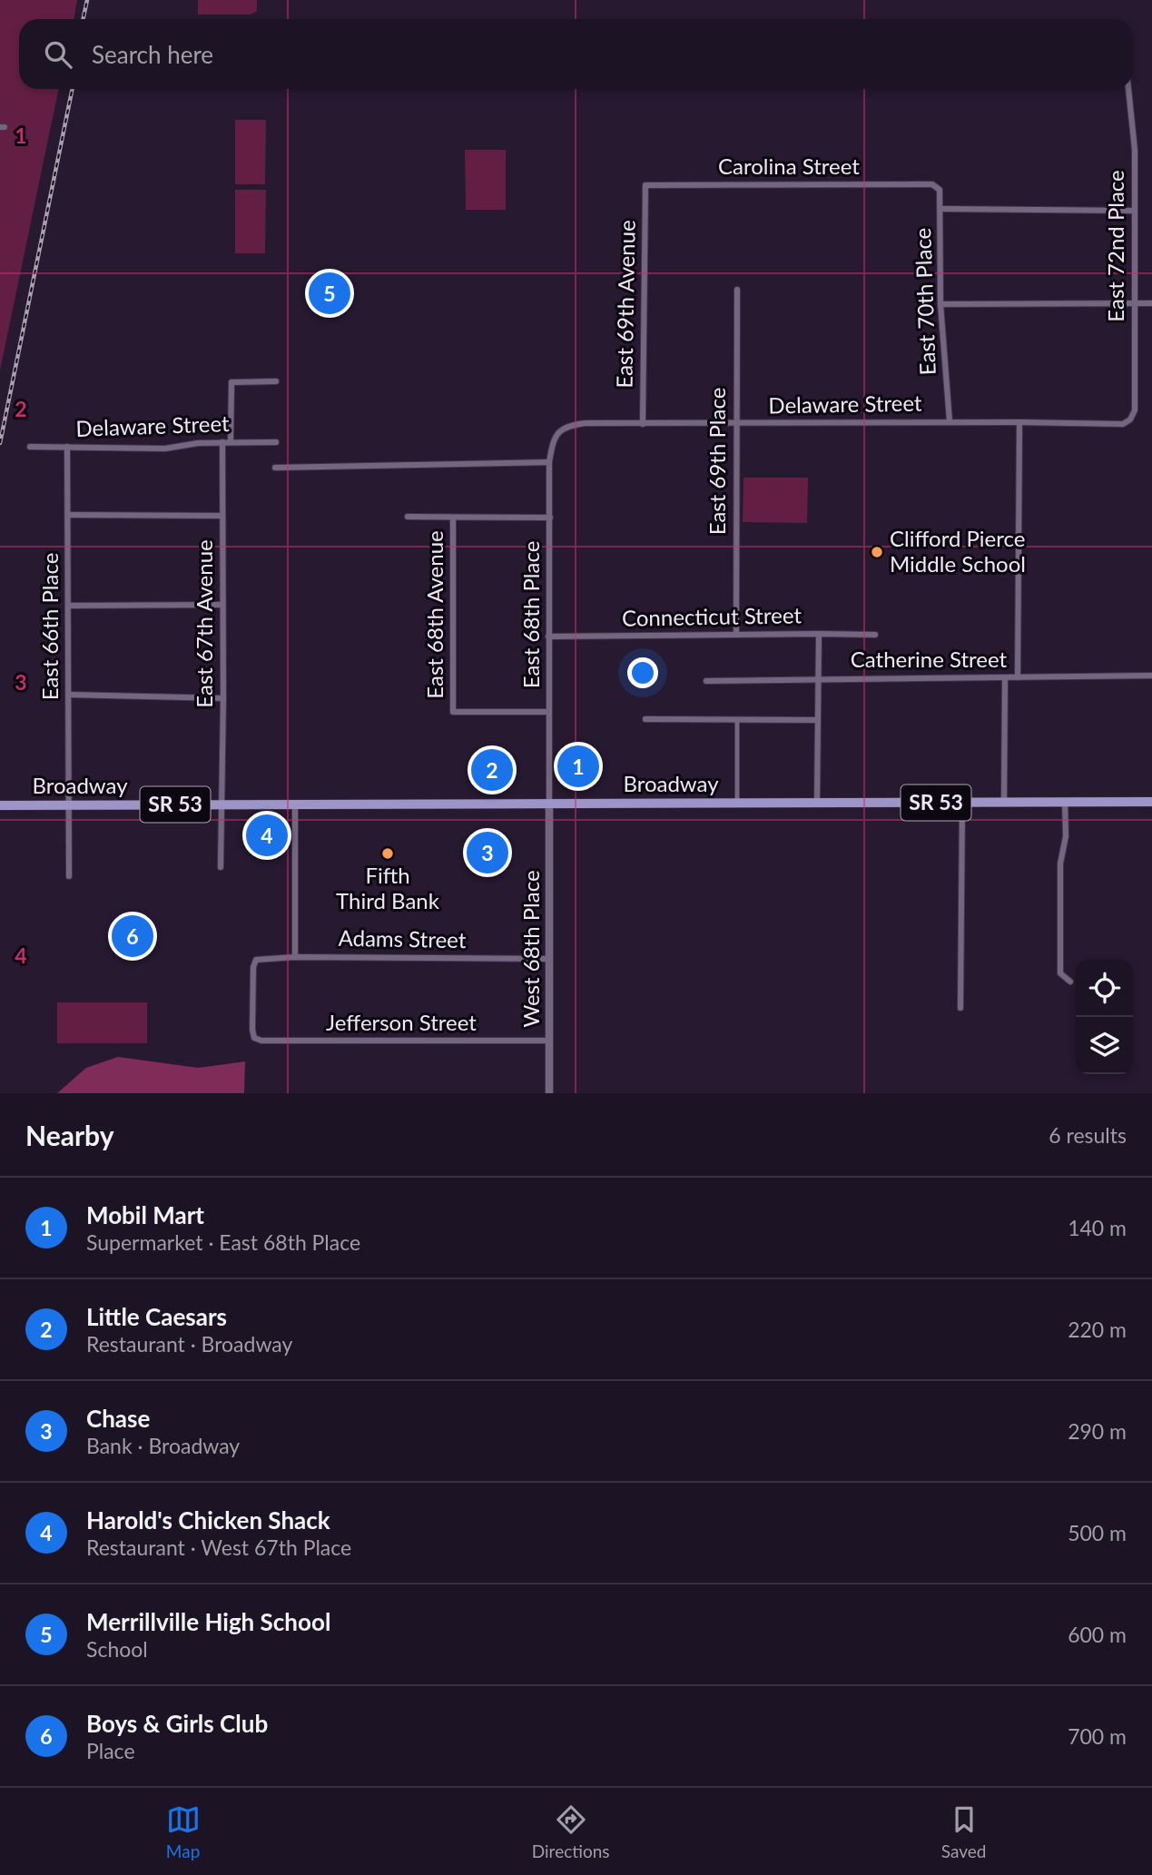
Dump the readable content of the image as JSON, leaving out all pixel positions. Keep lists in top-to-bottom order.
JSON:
{
  "streets": {
    "main road": ["Broadway", "SR 53"],
    "street": [
      "Carolina Street",
      "East 72nd Place",
      "East 70th Place",
      "East 69th Avenue",
      "Delaware Street",
      "East 69th Place",
      "East 68th Avenue",
      "East 68th Place",
      "Connecticut Street",
      "East 67th Avenue",
      "East 66th Place",
      "Catherine Street",
      "Adams Street",
      "West 68th Place",
      "Jefferson Street"
    ]
  },
  "crossings": [
    ["Carolina Street", "East 70th Place"],
    ["Carolina Street", "East 69th Avenue"],
    ["East 72nd Place", "Delaware Street"],
    ["East 70th Place", "Delaware Street"],
    ["East 69th Avenue", "Delaware Street"],
    ["Delaware Street", "East 69th Place"],
    ["Delaware Street", "East 68th Place"],
    ["Delaware Street", "East 67th Avenue"],
    ["Delaware Street", "East 66th Place"],
    ["East 69th Place", "Connecticut Street"],
    ["East 68th Avenue", "East 68th Place"],
    ["East 68th Place", "Connecticut Street"],
    ["East 68th Place", "Broadway"],
    ["East 68th Place", "West 68th Place"],
    ["East 67th Avenue", "Broadway"],
    ["East 66th Place", "Broadway"],
    ["Broadway", "West 68th Place"],
    ["Adams Street", "West 68th Place"],
    ["Adams Street", "Jefferson Street"],
    ["West 68th Place", "Jefferson Street"]
  ],
  "places": ["Clifford Pierce Middle School", "Fifth Third Bank"],
  "page": {
    "search": "Search here",
    "pins": [
      "5",
      "1",
      "2",
      "4",
      "3",
      "6"
    ],
    "heading": ["Nearby", "6 results"],
    "list": [
      {
        "mark": "1",
        "name": "Mobil Mart",
        "note": "Supermarket · East 68th Place",
        "value": "140 m"
      },
      {
        "mark": "2",
        "name": "Little Caesars",
        "note": "Restaurant · Broadway",
        "value": "220 m"
      },
      {
        "mark": "3",
        "name": "Chase",
        "note": "Bank · Broadway",
        "value": "290 m"
      },
      {
        "mark": "4",
        "name": "Harold's Chicken Shack",
        "note": "Restaurant · West 67th Place",
        "value": "500 m"
      },
      {
        "mark": "5",
        "name": "Merrillville High School",
        "note": "School",
        "value": "600 m"
      },
      {
        "mark": "6",
        "name": "Boys & Girls Club",
        "note": "Place",
        "value": "700 m"
      }
    ],
    "nav": ["Map", "Directions", "Saved"]
  },
  "grid": {
    "rows": [
      "1",
      "2",
      "3",
      "4"
    ]
  }
}
